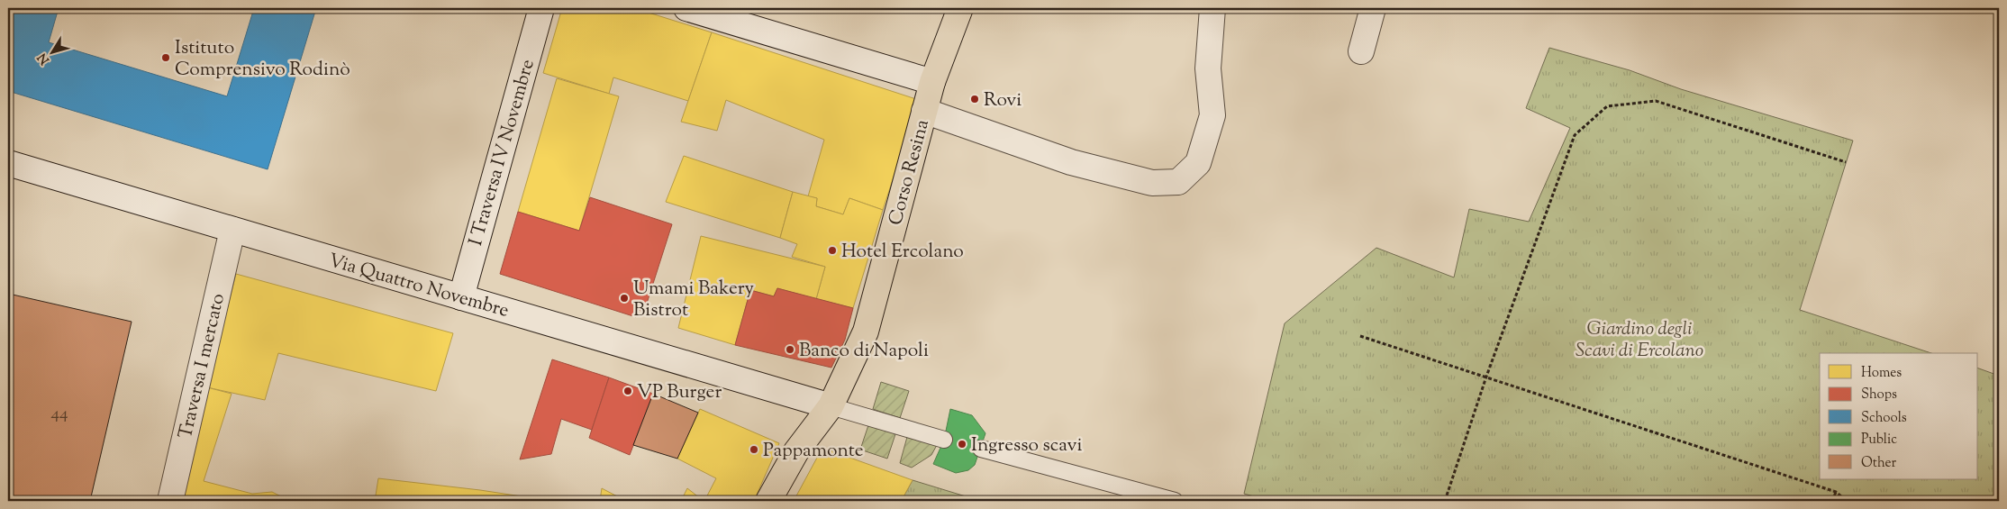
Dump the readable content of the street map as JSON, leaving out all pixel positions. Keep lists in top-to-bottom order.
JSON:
{
  "streets": {
    "main road": ["Corso Resina"],
    "street": ["I Traversa IV Novembre", "Via Quattro Novembre", "Traversa I mercato"]
  },
  "crossings": [
    ["I Traversa IV Novembre", "Via Quattro Novembre"],
    ["Corso Resina", "Via Quattro Novembre"],
    ["Via Quattro Novembre", "Traversa I mercato"]
  ],
  "parks": ["Giardino degli Scavi di Ercolano"],
  "places": [
    "Istituto Comprensivo Rodinò",
    "Rovi",
    "Hotel Ercolano",
    "Umami Bakery Bistrot",
    "Banco di Napoli",
    "VP Burger",
    "Ingresso scavi",
    "Pappamonte"
  ],
  "house_numbers": ["44"],
  "legend": [
    "Homes",
    "Shops",
    "Schools",
    "Public",
    "Other"
  ],
  "north": "bottom left"
}
